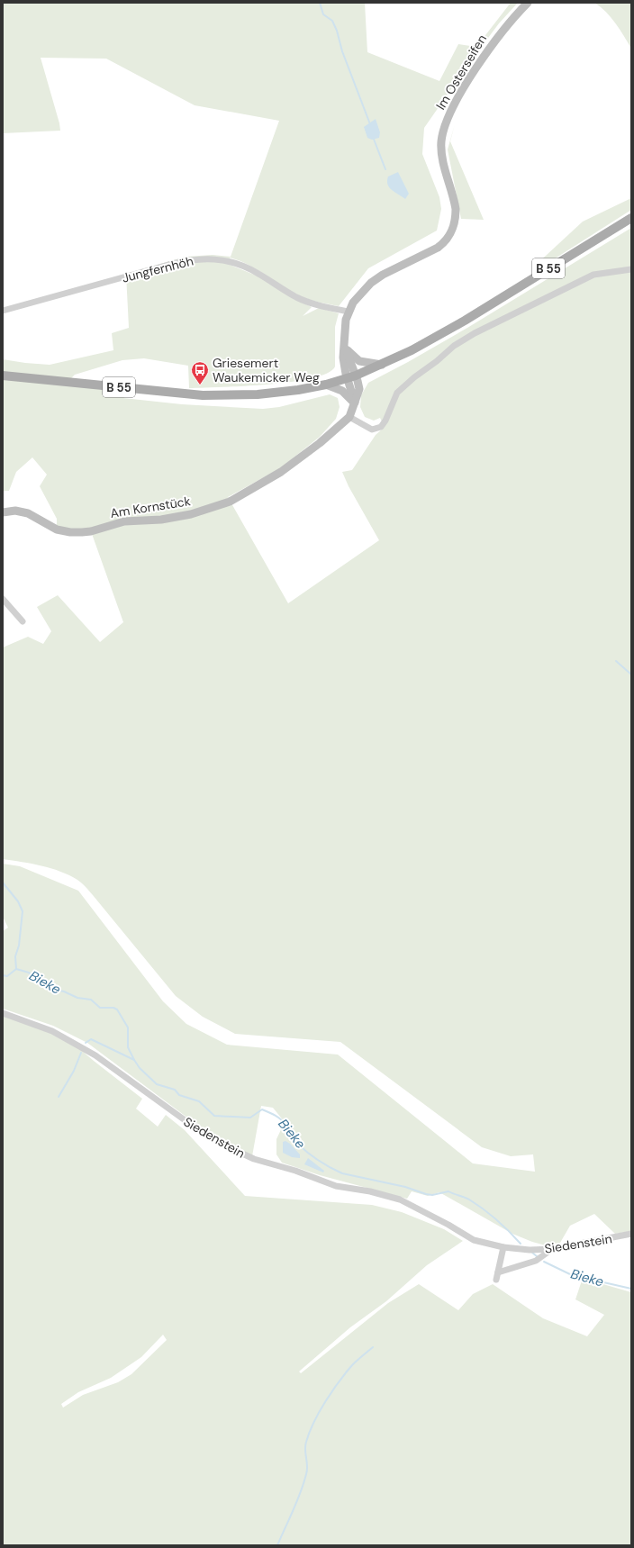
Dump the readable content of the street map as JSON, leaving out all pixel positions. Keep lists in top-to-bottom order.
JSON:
{
  "streets": {
    "main road": ["B 55"],
    "street": [
      "Im Osterseifen",
      "Jungfernhöh",
      "Am Kornstück",
      "Siedenstein"
    ]
  },
  "crossings": [
    ["Im Osterseifen", "B 55"],
    ["Im Osterseifen", "Jungfernhöh"],
    ["Im Osterseifen", "Am Kornstück"],
    ["B 55", "Am Kornstück"]
  ],
  "water": ["Bieke"],
  "places": {
    "bus stop": ["Griesemert Waukemicker Weg"]
  }
}
